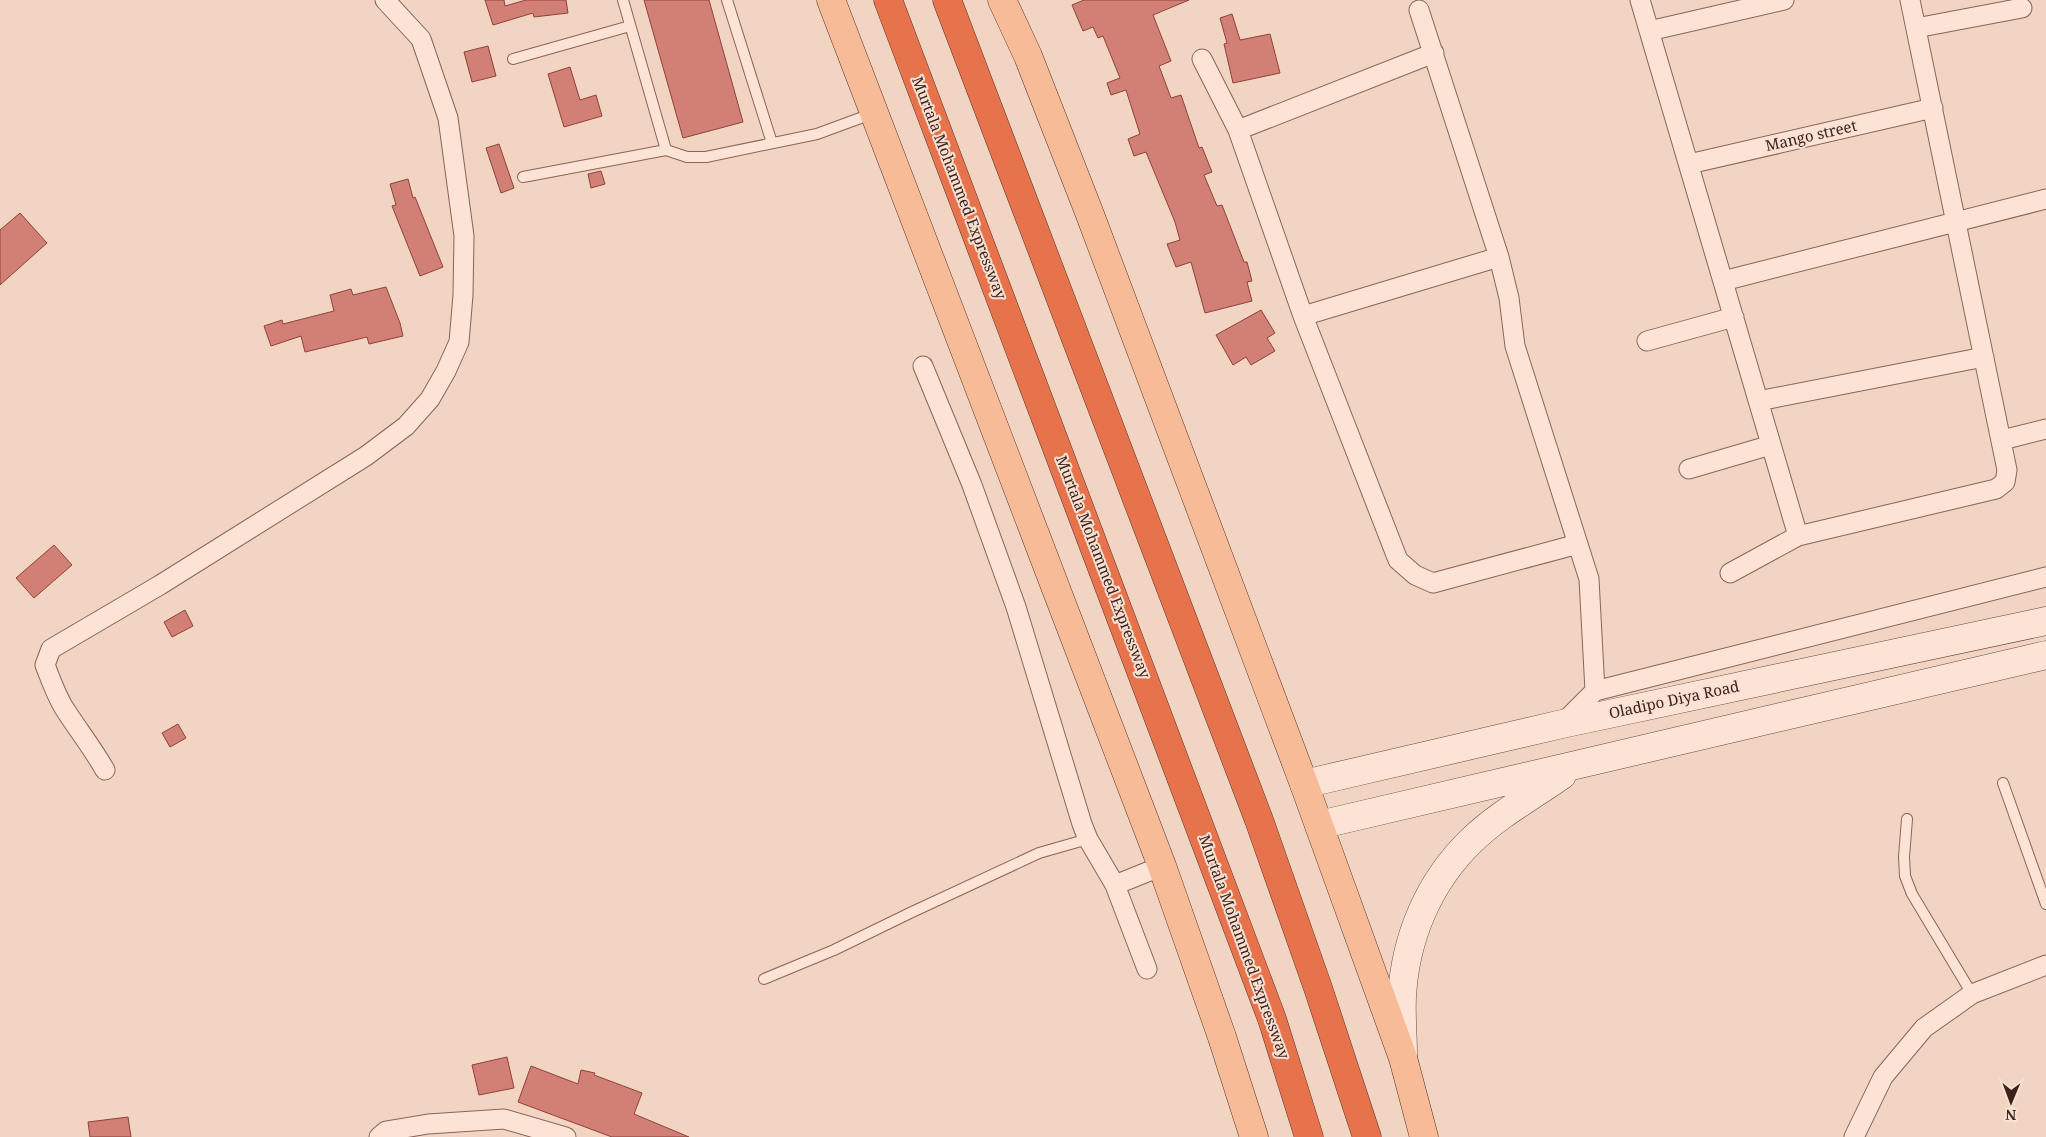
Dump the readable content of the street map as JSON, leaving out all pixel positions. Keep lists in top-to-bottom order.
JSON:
{
  "streets": {
    "highway": ["Murtala Mohammed Expressway"],
    "main road": ["Oladipo Diya Road"],
    "street": ["Mango street"]
  },
  "north": "bottom"
}
